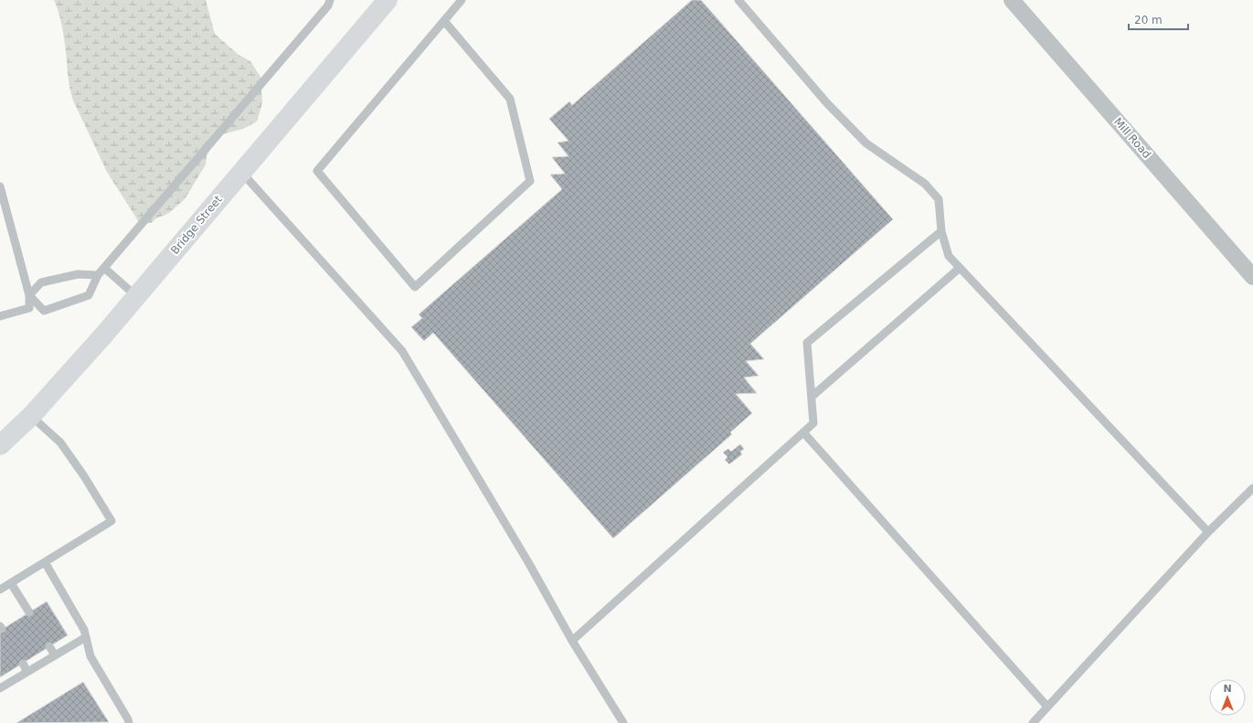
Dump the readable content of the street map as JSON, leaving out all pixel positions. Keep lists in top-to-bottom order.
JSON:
{
  "streets": {
    "street": ["Mill Road", "Bridge Street"]
  },
  "scale_bar": "20 m",
  "north": "top"
}
